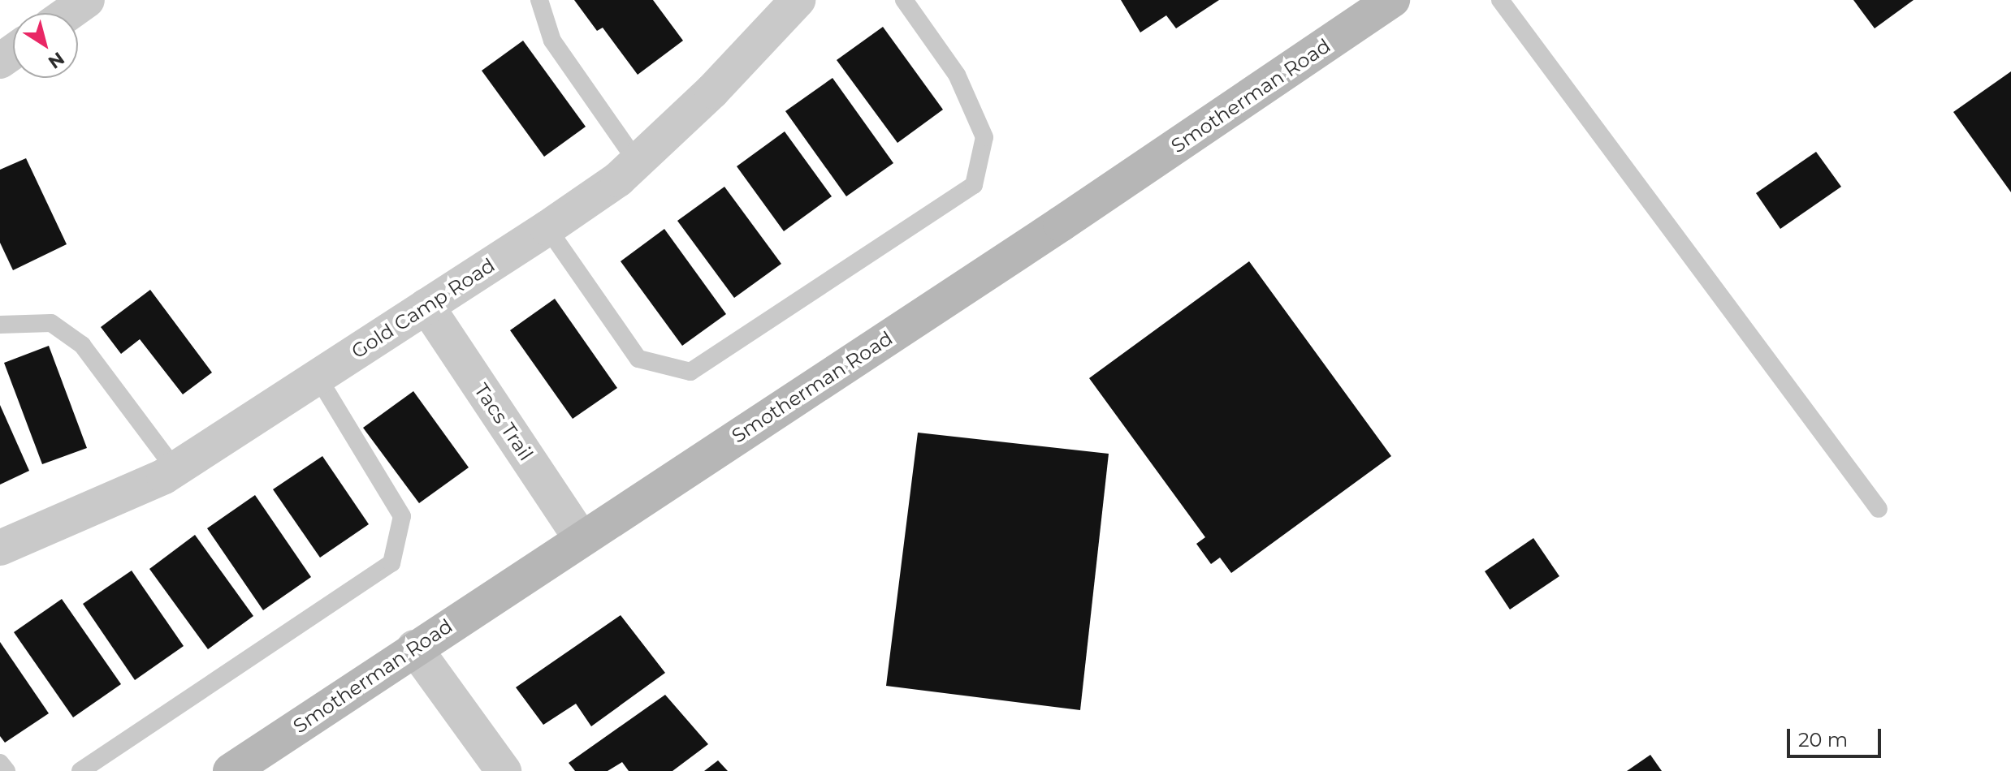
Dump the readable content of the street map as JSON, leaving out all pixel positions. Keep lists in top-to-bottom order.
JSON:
{
  "streets": {
    "street": ["Smotherman Road", "Gold Camp Road", "Tacs Trail"]
  },
  "crossings": [
    ["Smotherman Road", "Tacs Trail"],
    ["Gold Camp Road", "Tacs Trail"]
  ],
  "scale_bar": "20 m",
  "north": "bottom right"
}
